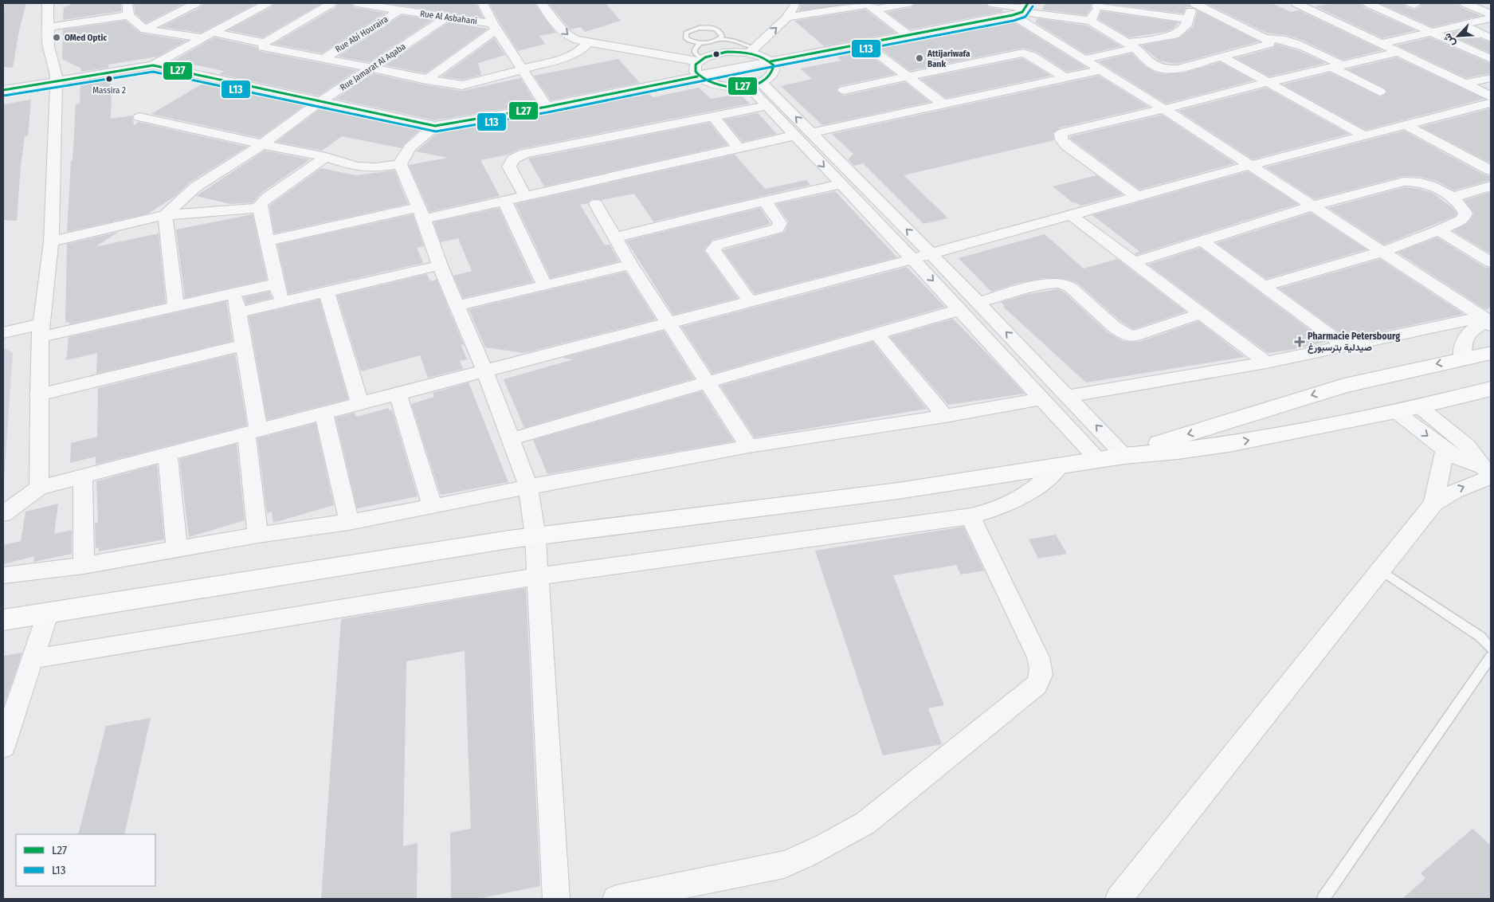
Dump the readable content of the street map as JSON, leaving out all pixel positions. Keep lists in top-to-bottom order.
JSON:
{
  "streets": {
    "street": ["Rue Al Asbahani", "Rue Abi Houraira", "Rue Jamarat Al Aqaba"]
  },
  "crossings": [
    ["Rue Al Asbahani", "Rue Abi Houraira"],
    ["Rue Al Asbahani", "Rue Jamarat Al Aqaba"]
  ],
  "places": {
    "other": ["OMed Optic", "Attijariwafa Bank", "Massira 2"],
    "health": ["Pharmacie Petersbourg صيدلية بترسبورغ"]
  },
  "lines": ["transit line L27", "transit line L13"],
  "legend": ["L27", "L13"],
  "north": "bottom left"
}
